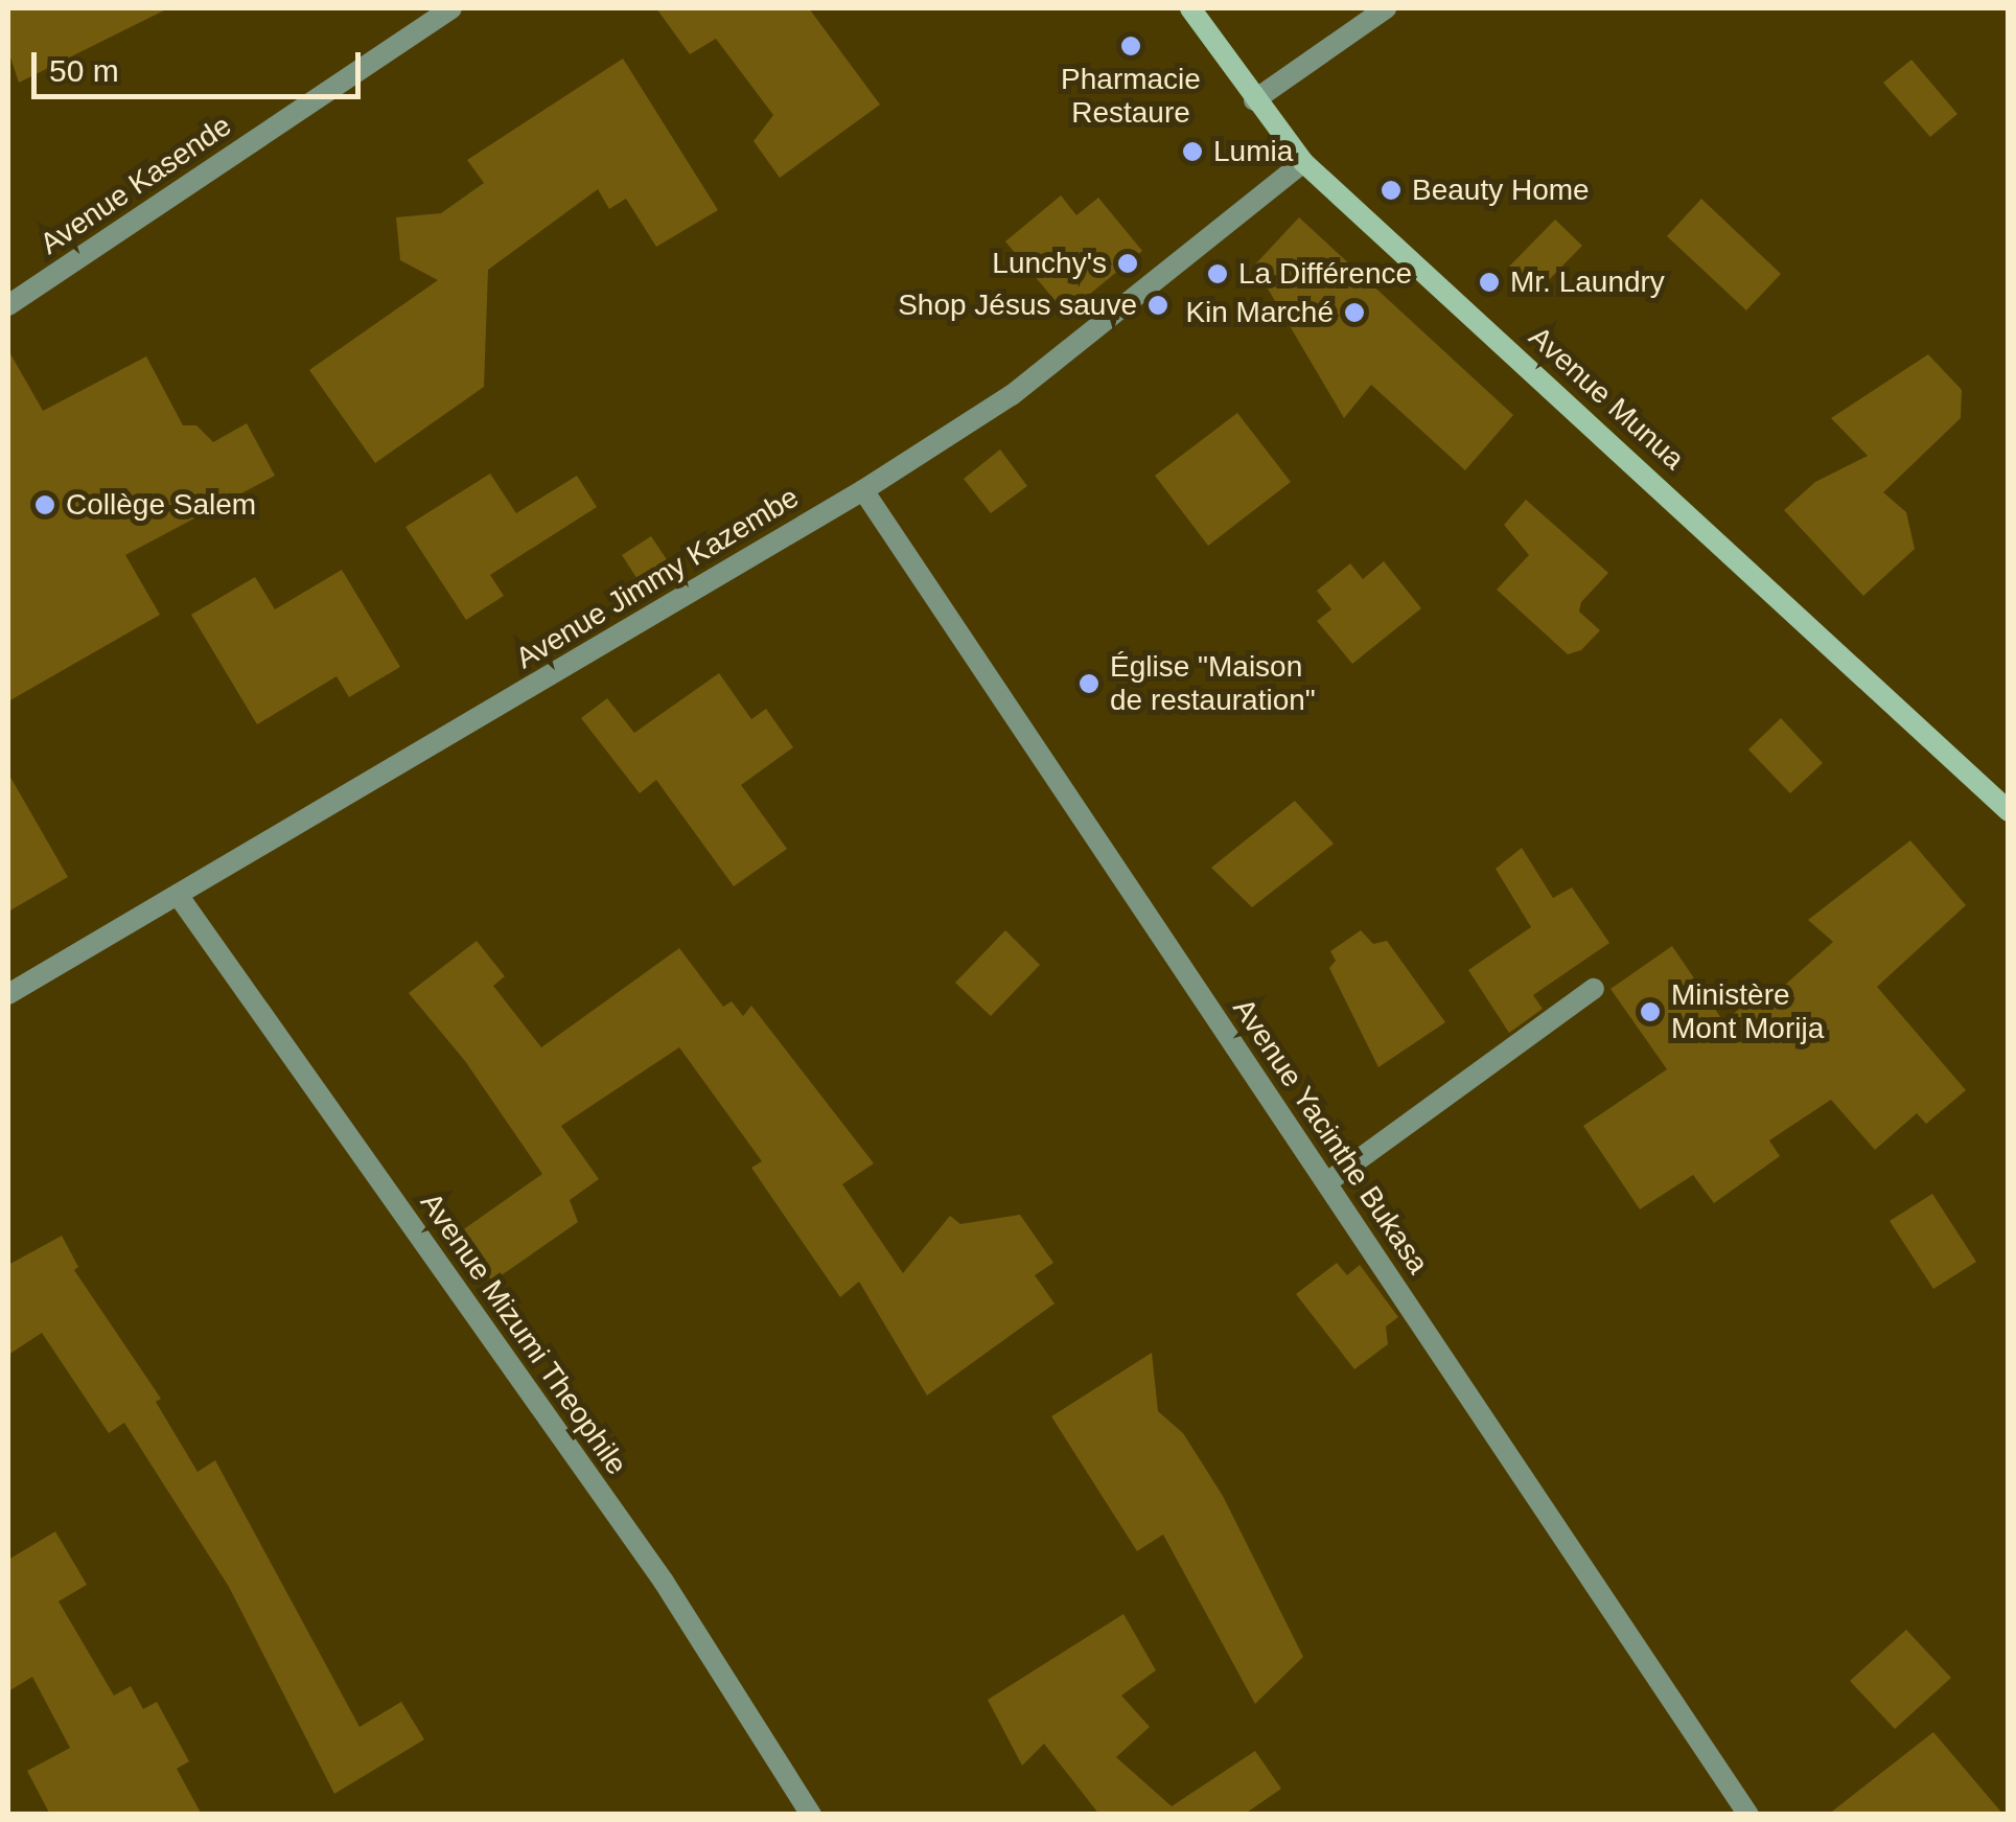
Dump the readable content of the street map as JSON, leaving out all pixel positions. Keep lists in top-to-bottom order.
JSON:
{
  "streets": {
    "main road": ["Avenue Munua"],
    "street": [
      "Avenue Kasende",
      "Avenue Jimmy Kazembe",
      "Avenue Yacinthe Bukasa",
      "Avenue Mizumi Theophile"
    ]
  },
  "crossings": [
    ["Avenue Munua", "Avenue Jimmy Kazembe"],
    ["Avenue Jimmy Kazembe", "Avenue Yacinthe Bukasa"],
    ["Avenue Jimmy Kazembe", "Avenue Mizumi Theophile"]
  ],
  "places": [
    "Pharmacie Restaure",
    "Lumia",
    "Beauty Home",
    "Lunchy's",
    "La Différence",
    "Mr. Laundry",
    "Shop Jésus sauve",
    "Kin Marché",
    "Collège Salem",
    "Église \"Maison de restauration\"",
    "Ministère Mont Morija"
  ],
  "scale_bar": "50 m"
}
